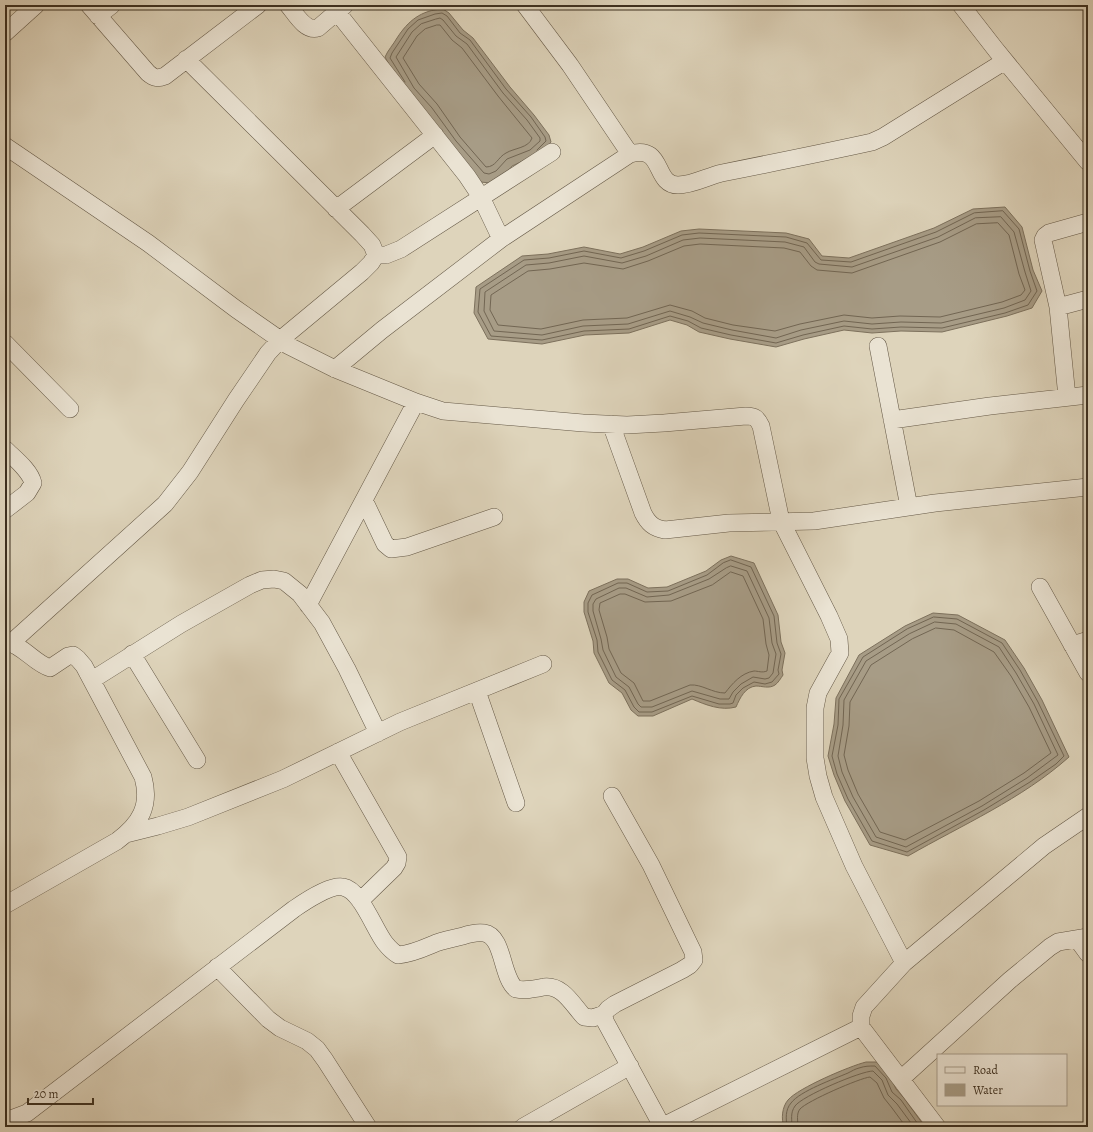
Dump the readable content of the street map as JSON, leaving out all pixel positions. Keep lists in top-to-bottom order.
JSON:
{
  "legend": ["Road", "Water"],
  "scale_bar": "20 m"
}
